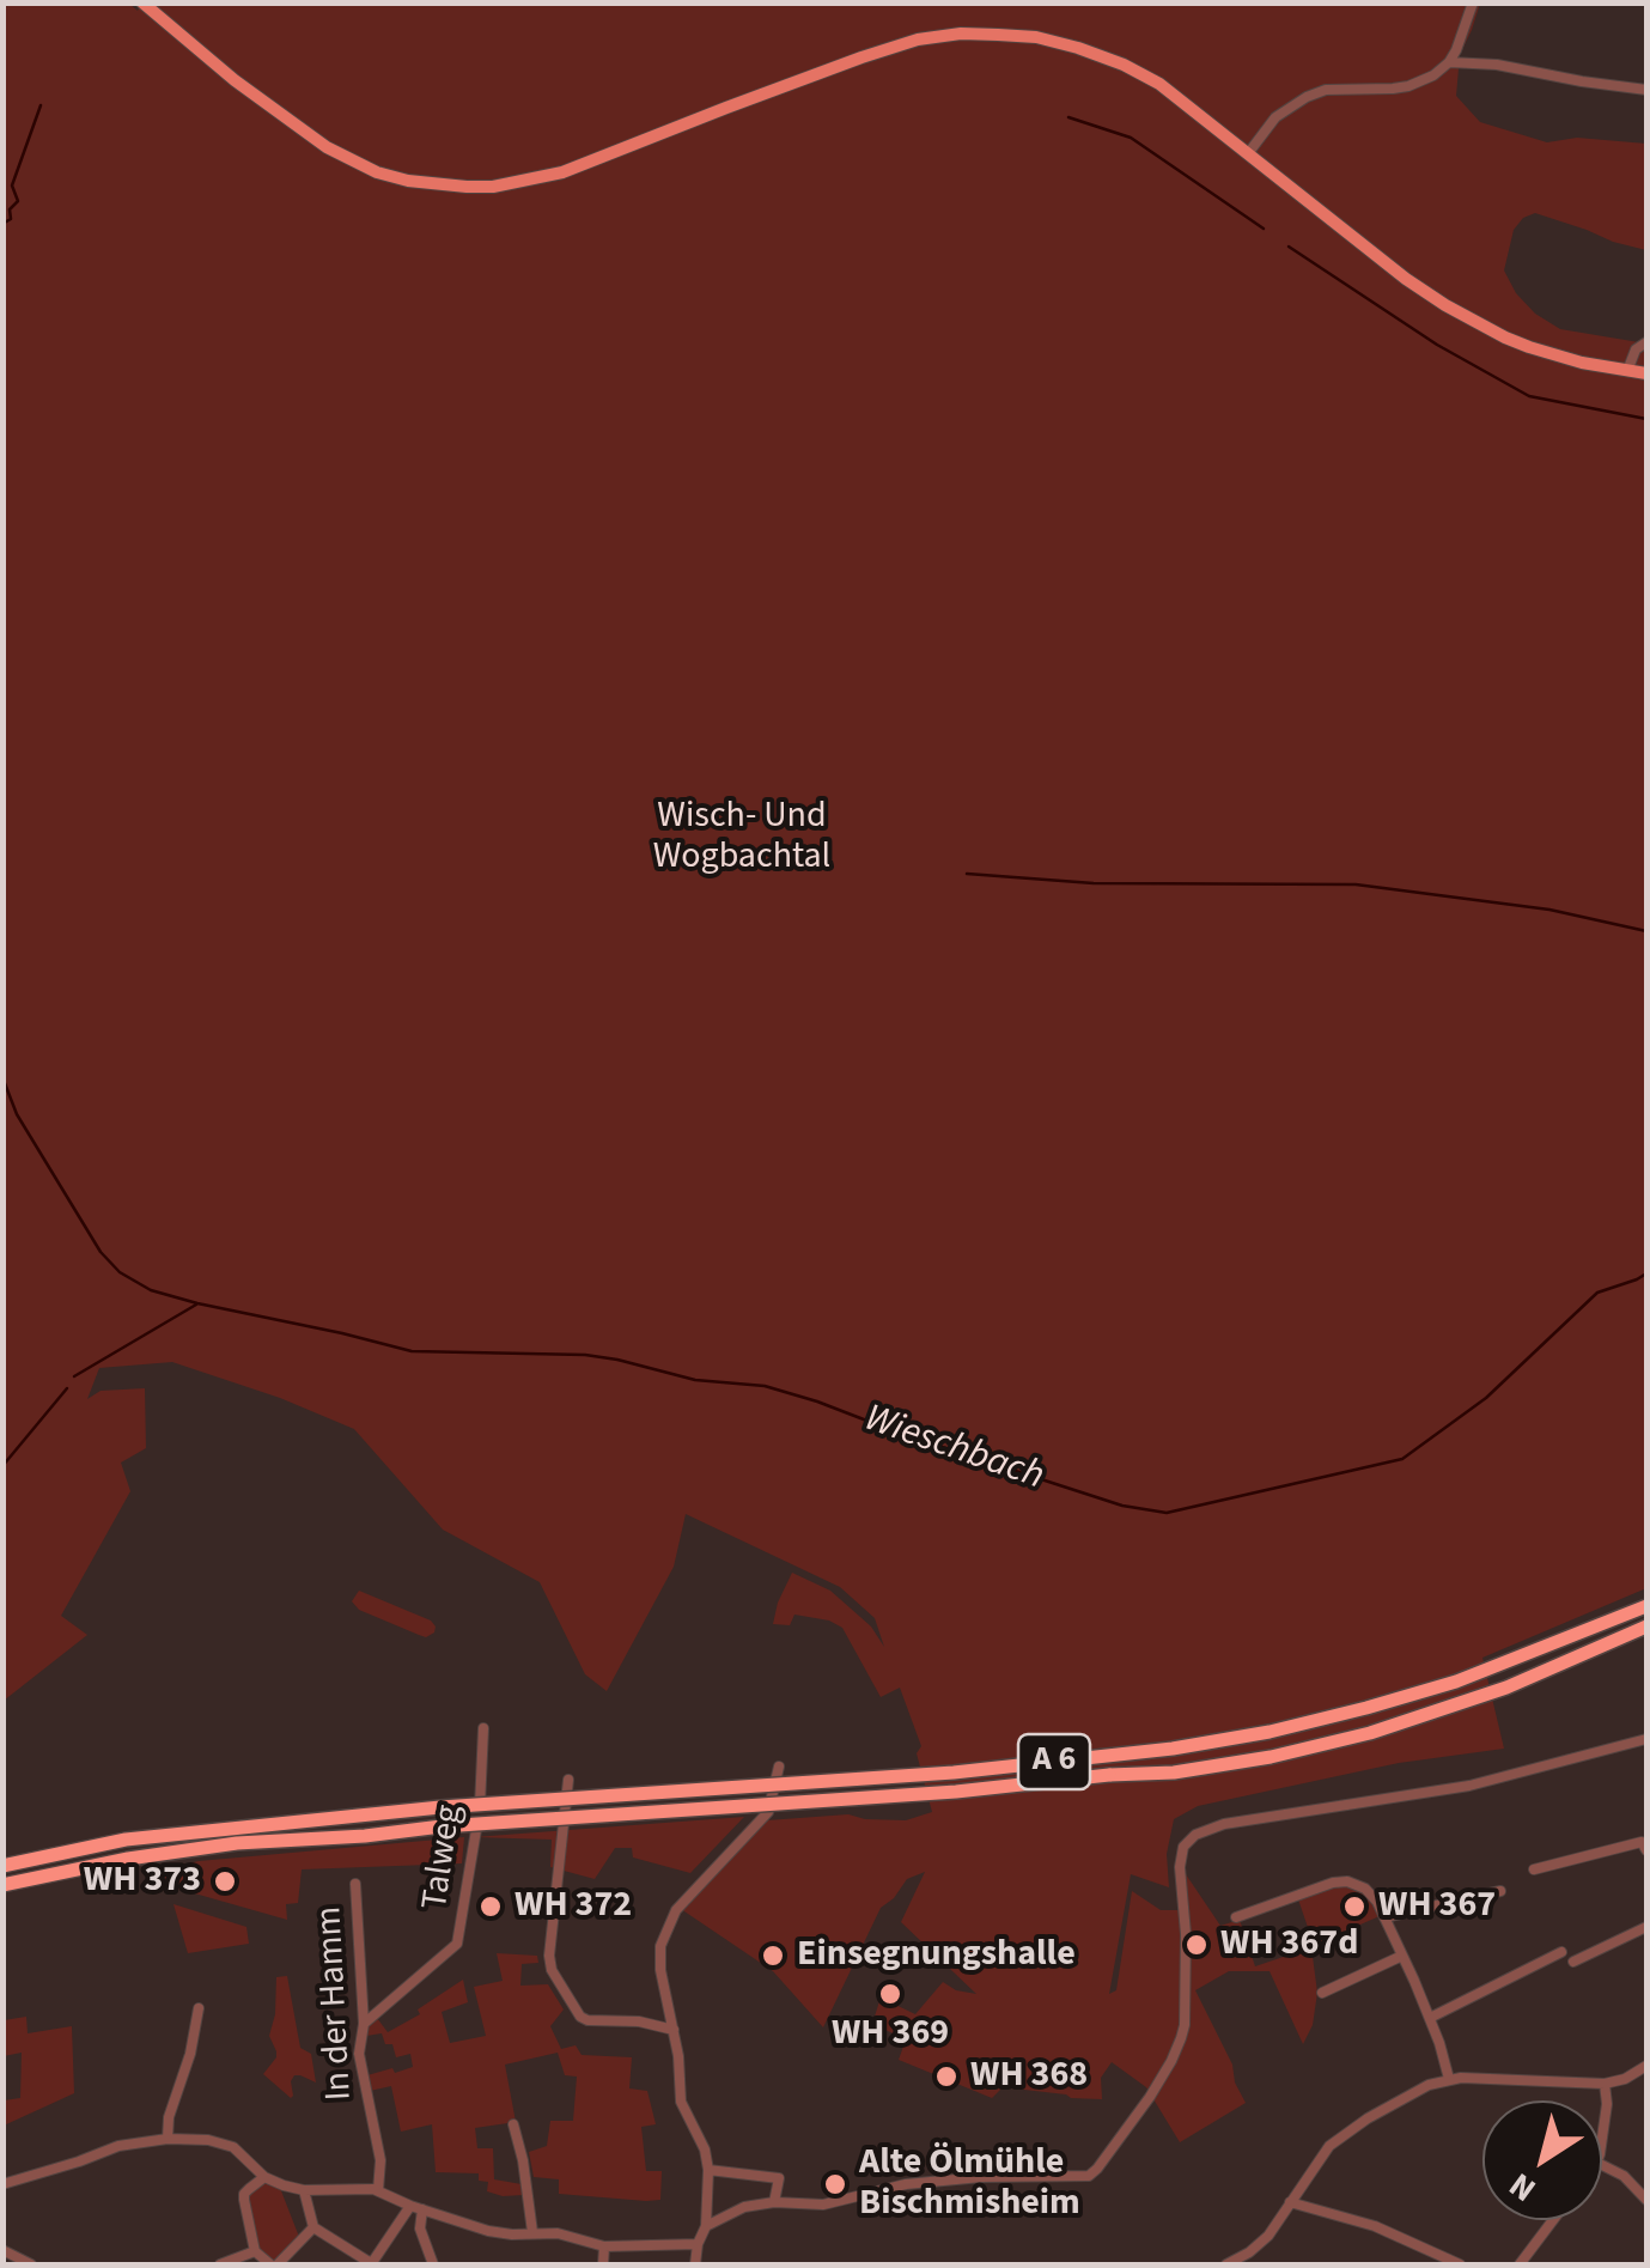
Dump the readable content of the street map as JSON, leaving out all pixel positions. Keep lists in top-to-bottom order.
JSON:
{
  "streets": {
    "highway": ["A 6"],
    "street": ["Talweg", "In der Hamm"]
  },
  "crossings": [
    ["Talweg", "In der Hamm"]
  ],
  "water": ["Wieschbach"],
  "parks": ["Wisch- Und Wogbachtal"],
  "places": [
    "WH 373",
    "WH 372",
    "WH 367",
    "WH 367d",
    "Einsegnungshalle",
    "WH 369",
    "WH 368",
    "Alte Ölmühle Bischmisheim"
  ],
  "north": "bottom left"
}
